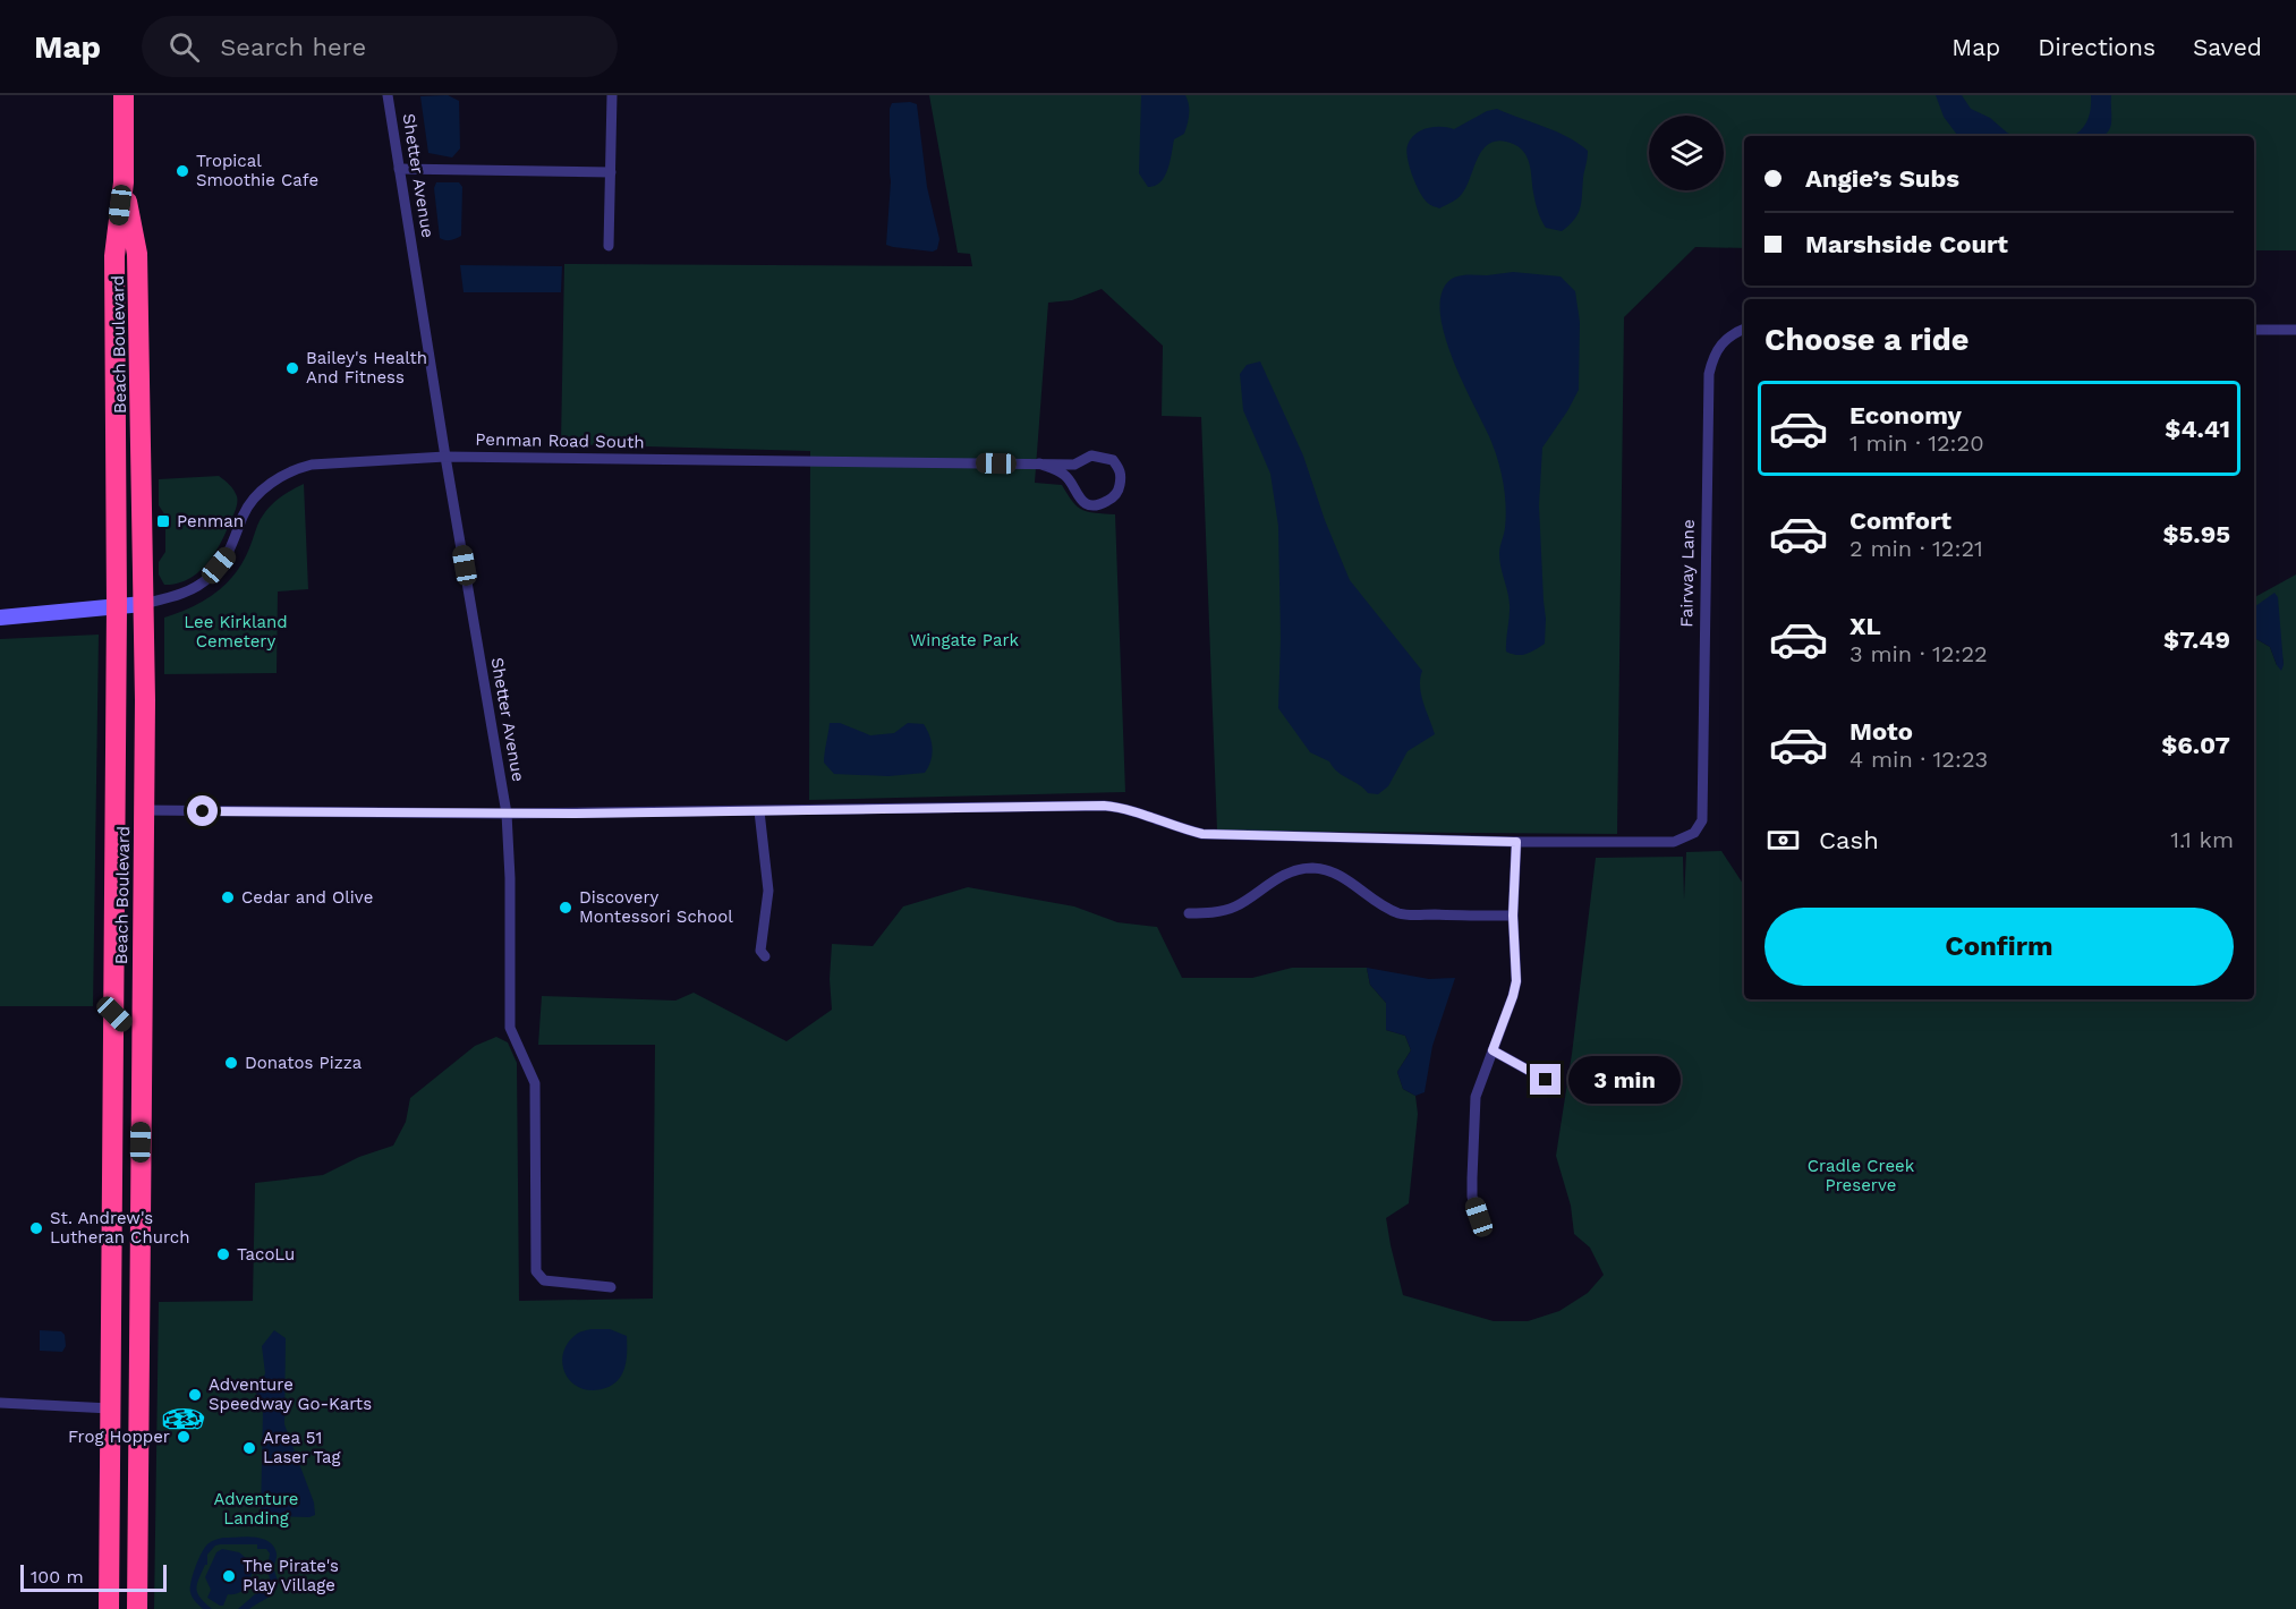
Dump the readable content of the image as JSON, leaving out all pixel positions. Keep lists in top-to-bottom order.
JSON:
{
  "streets": {
    "highway": ["Beach Boulevard"],
    "street": ["Shetter Avenue", "Penman Road South", "Fairway Lane"]
  },
  "crossings": [
    ["Shetter Avenue", "Penman Road South"],
    ["Beach Boulevard", "Penman Road South"]
  ],
  "parks": [
    "Lee Kirkland Cemetery",
    "Wingate Park",
    "Cradle Creek Preserve",
    "Adventure Landing"
  ],
  "places": {
    "other": [
      "Tropical Smoothie Cafe",
      "Bailey's Health And Fitness",
      "Cedar and Olive",
      "Discovery Montessori School",
      "Donatos Pizza",
      "St. Andrew's Lutheran Church",
      "TacoLu",
      "Adventure Speedway Go-Karts",
      "Frog Hopper",
      "Area 51 Laser Tag",
      "The Pirate's Play Village"
    ],
    "transit": ["Penman"]
  },
  "scale_bar": "100 m",
  "page": {
    "header": "Map",
    "search": "Search here",
    "nav": ["Map", "Directions", "Saved"],
    "banner": ["Angie’s Subs", "Marshside Court"],
    "heading": "Choose a ride",
    "list": [
      {
        "name": "Economy",
        "note": "1 min · 12:20",
        "value": "$4.41"
      },
      {
        "name": "Comfort",
        "note": "2 min · 12:21",
        "value": "$5.95"
      },
      {
        "name": "XL",
        "note": "3 min · 12:22",
        "value": "$7.49"
      },
      {
        "name": "Moto",
        "note": "4 min · 12:23",
        "value": "$6.07"
      }
    ],
    "pay": ["Cash", "1.1 km"],
    "buttons": "Confirm",
    "bubble": "3 min",
    "scale": "100 m"
  }
}
